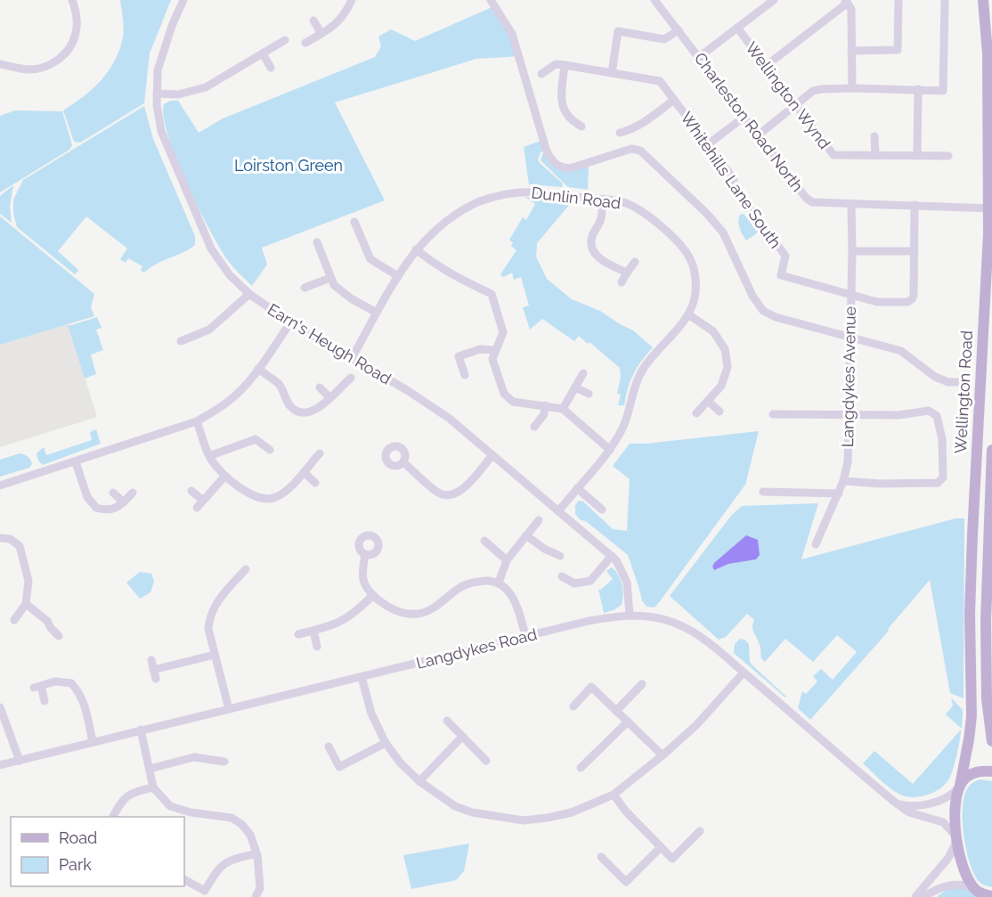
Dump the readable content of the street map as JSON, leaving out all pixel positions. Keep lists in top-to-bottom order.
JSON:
{
  "streets": {
    "main road": ["Wellington Road"],
    "street": [
      "Wellington Wynd",
      "Charleston Road North",
      "Whitehills Lane South",
      "Dunlin Road",
      "Earn's Heugh Road",
      "Langdykes Avenue",
      "Langdykes Road"
    ]
  },
  "crossings": [
    ["Charleston Road North", "Langdykes Avenue"],
    ["Charleston Road North", "Wellington Road"],
    ["Whitehills Lane South", "Langdykes Avenue"],
    ["Dunlin Road", "Earn's Heugh Road"],
    ["Earn's Heugh Road", "Langdykes Road"],
    ["Wellington Road", "Langdykes Road"]
  ],
  "parks": ["Loirston Green"],
  "legend": ["Road", "Park"]
}
